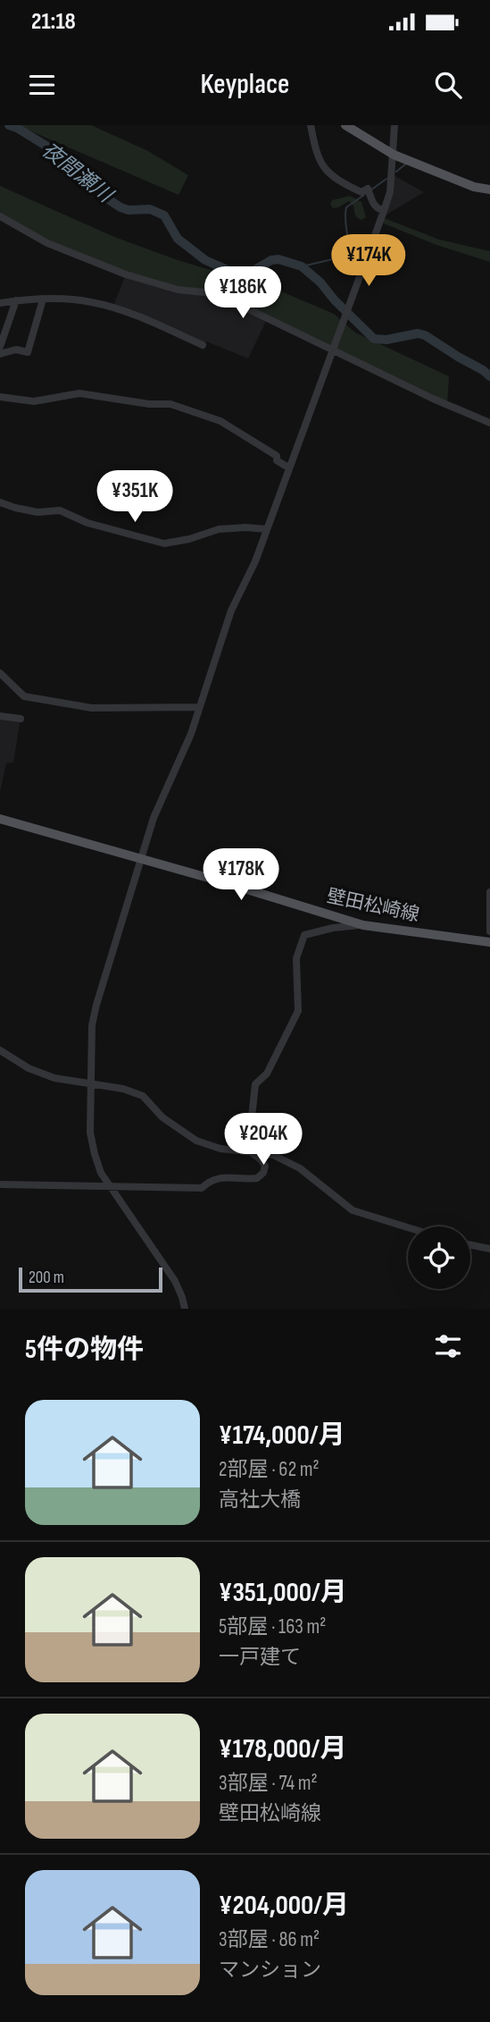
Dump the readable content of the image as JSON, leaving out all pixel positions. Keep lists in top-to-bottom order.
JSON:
{
  "streets": {
    "main road": ["壁田松崎線"]
  },
  "water": ["夜間瀬川"],
  "scale_bar": "200 m",
  "page": {
    "status": "21:18",
    "header": "Keyplace",
    "price": [
      "¥174K",
      "¥186K",
      "¥351K",
      "¥178K",
      "¥204K"
    ],
    "scale": "200 m",
    "heading": "5件の物件",
    "list": [
      {
        "name": "¥174,000/月",
        "note": "2部屋 · 62 m² · 高社大橋"
      },
      {
        "name": "¥351,000/月",
        "note": "5部屋 · 163 m² · 一戸建て"
      },
      {
        "name": "¥178,000/月",
        "note": "3部屋 · 74 m² · 壁田松崎線"
      },
      {
        "name": "¥204,000/月",
        "note": "3部屋 · 86 m² · マンション"
      }
    ]
  }
}
